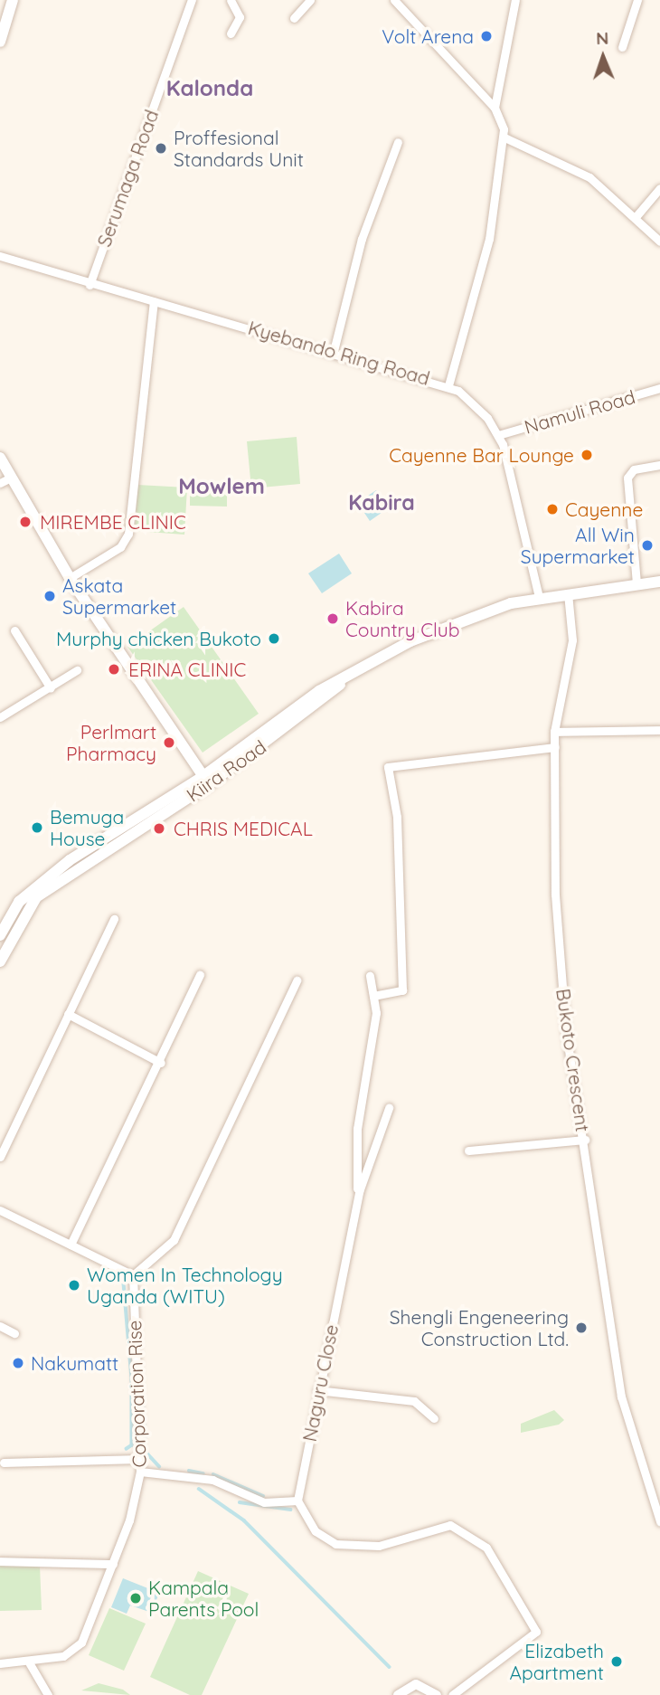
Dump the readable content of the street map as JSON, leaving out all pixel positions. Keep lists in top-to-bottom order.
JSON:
{
  "streets": {
    "main road": ["Kiira Road"],
    "street": [
      "Serumaga Road",
      "Kyebando Ring Road",
      "Namuli Road",
      "Bukoto Crescent",
      "Naguru Close",
      "Corporation Rise"
    ]
  },
  "crossings": [
    ["Serumaga Road", "Kyebando Ring Road"],
    ["Kyebando Ring Road", "Namuli Road"],
    ["Kiira Road", "Bukoto Crescent"]
  ],
  "districts": ["Kalonda", "Mowlem", "Kabira"],
  "places": [
    "Volt Arena",
    "Proffesional Standards Unit",
    "Cayenne Bar Lounge",
    "Cayenne",
    "MIREMBE CLINIC",
    "All Win Supermarket",
    "Askata Supermarket",
    "Kabira Country Club",
    "Murphy chicken Bukoto",
    "ERINA CLINIC",
    "Perlmart Pharmacy",
    "Bemuga House",
    "CHRIS MEDICAL",
    "Women In Technology Uganda (WITU)",
    "Shengli Engeneering Construction Ltd.",
    "Nakumatt",
    "Kampala Parents Pool",
    "Elizabeth Apartment"
  ],
  "north": "top"
}
